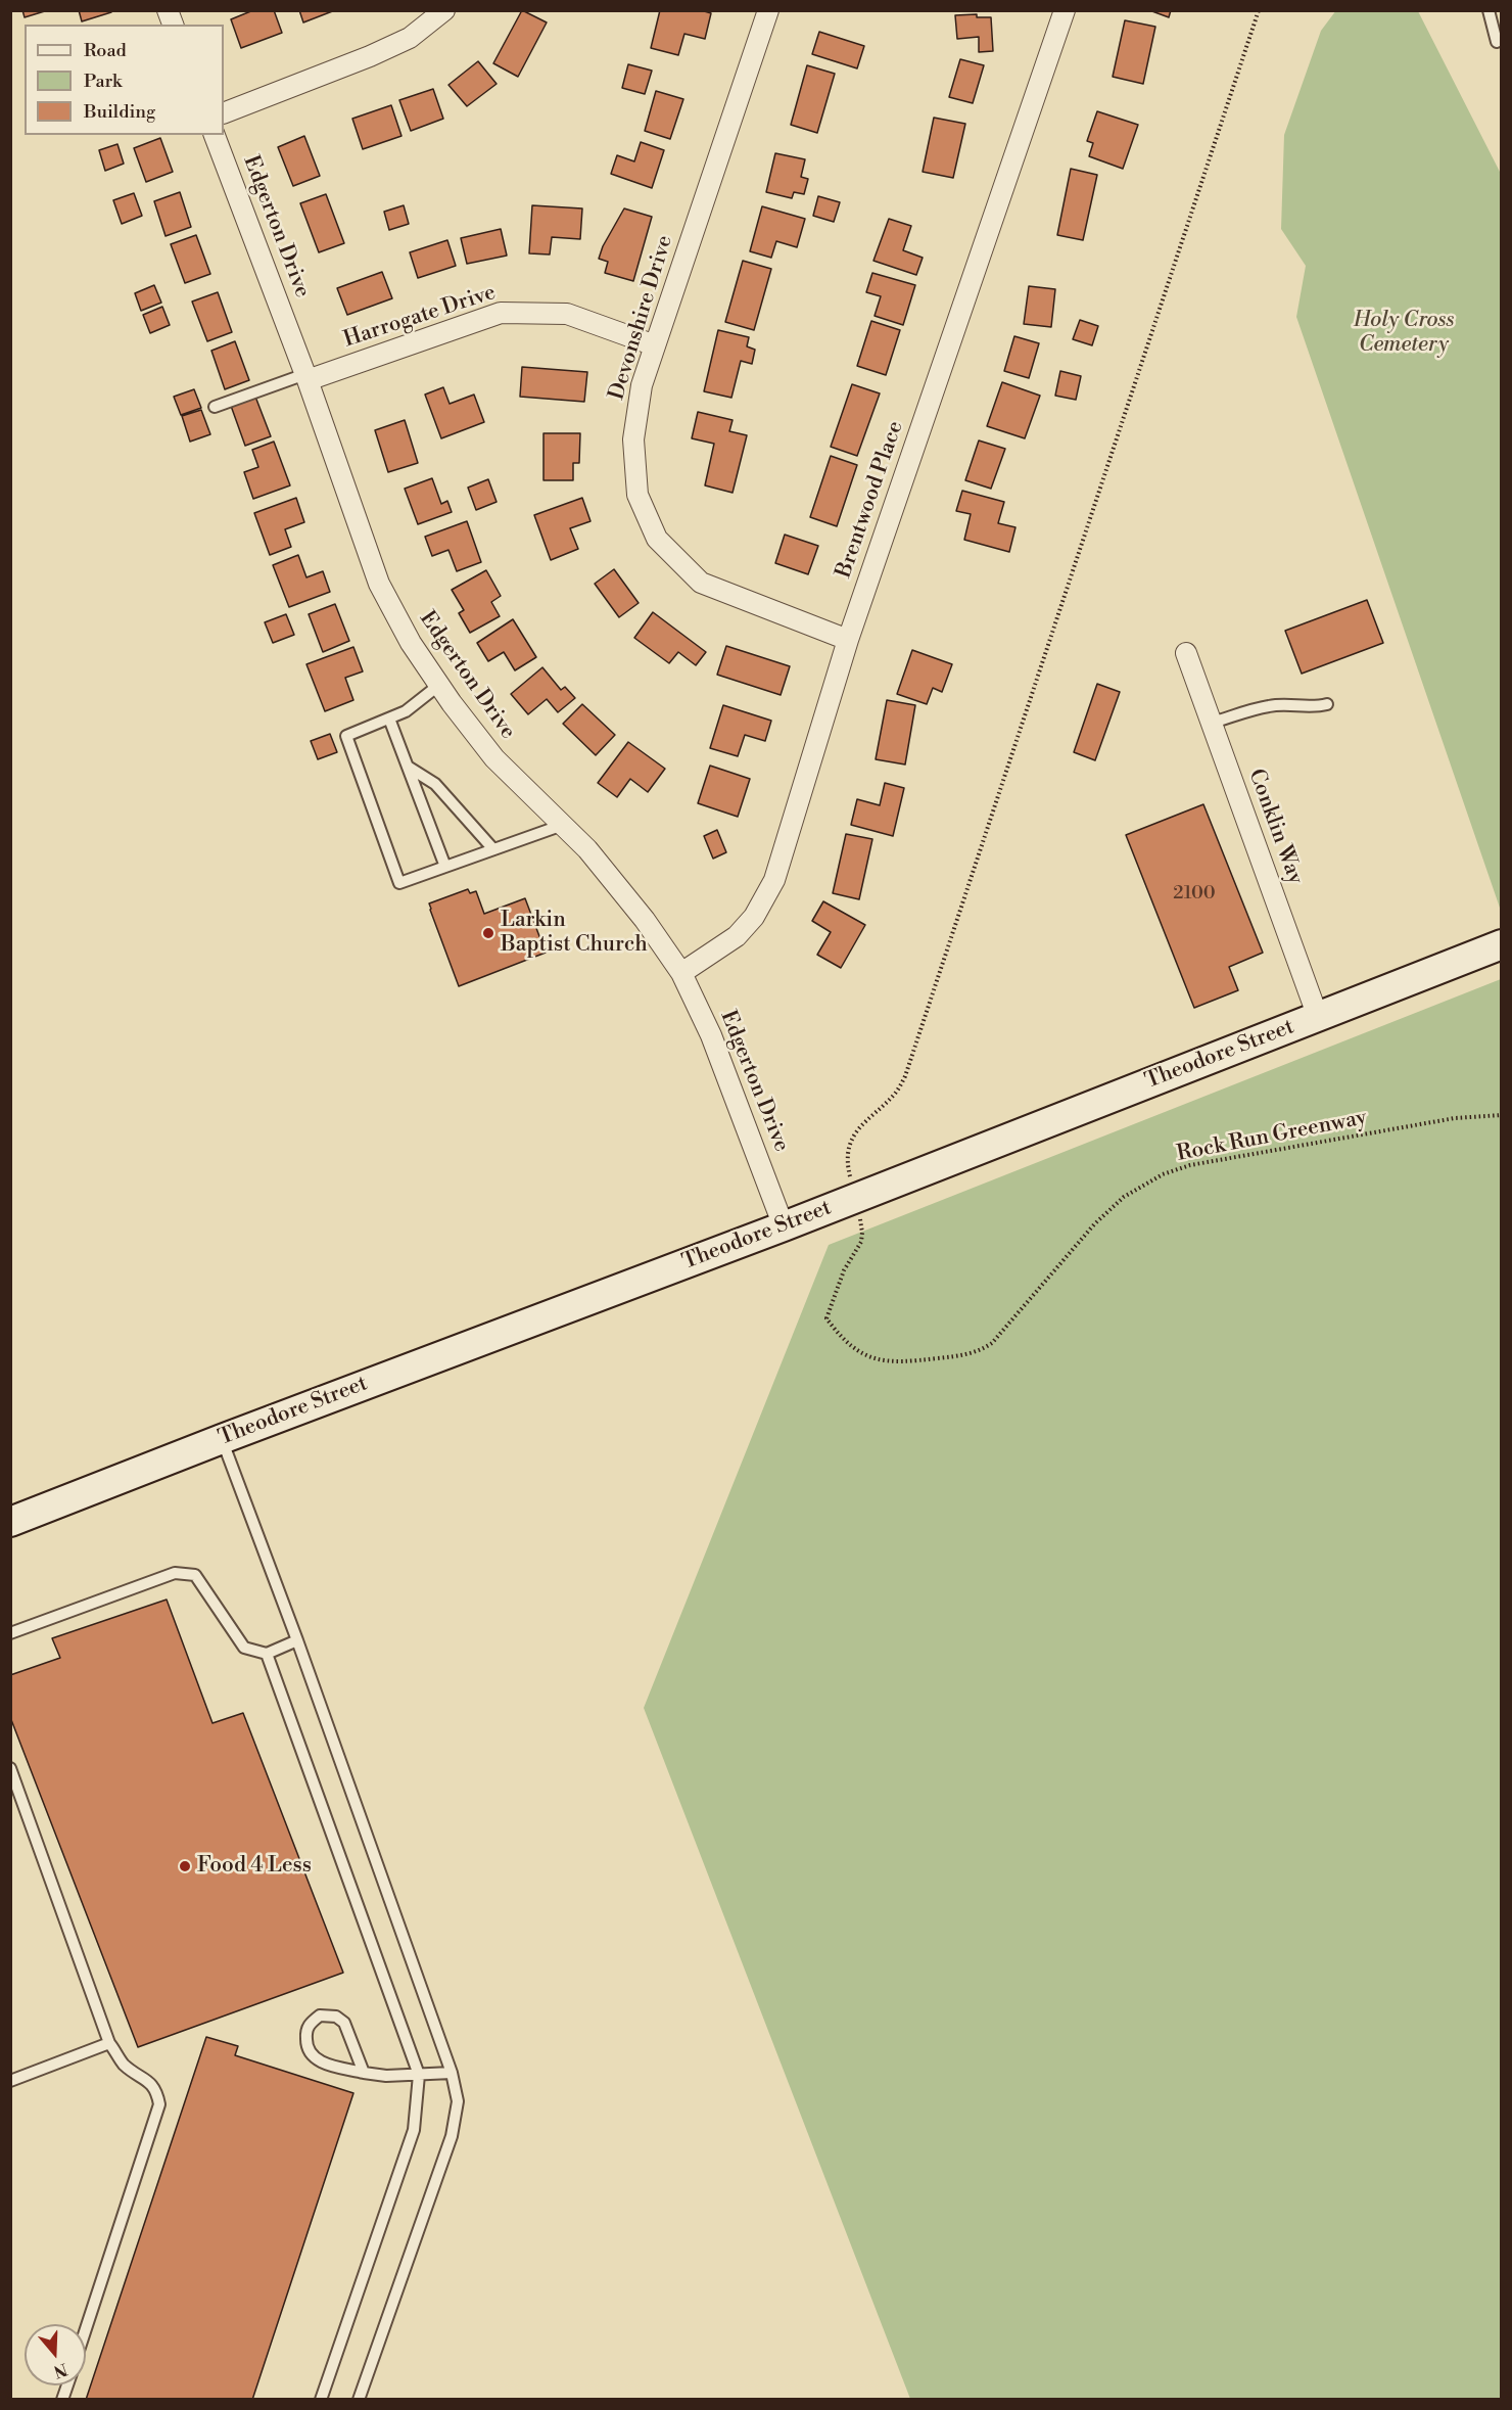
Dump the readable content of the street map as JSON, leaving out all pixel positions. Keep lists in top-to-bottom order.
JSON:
{
  "streets": {
    "street": [
      "Edgerton Drive",
      "Harrogate Drive",
      "Devonshire Drive",
      "Brentwood Place",
      "Conklin Way",
      "Theodore Street"
    ],
    "path": ["Rock Run Greenway"]
  },
  "crossings": [
    ["Edgerton Drive", "Harrogate Drive"],
    ["Edgerton Drive", "Brentwood Place"],
    ["Edgerton Drive", "Theodore Street"],
    ["Harrogate Drive", "Devonshire Drive"],
    ["Devonshire Drive", "Brentwood Place"],
    ["Conklin Way", "Theodore Street"],
    ["Theodore Street", "Rock Run Greenway"]
  ],
  "parks": ["Holy Cross Cemetery"],
  "places": ["Larkin Baptist Church", "Food 4 Less"],
  "house_numbers": ["2100"],
  "legend": ["Road", "Park", "Building"],
  "north": "bottom"
}
